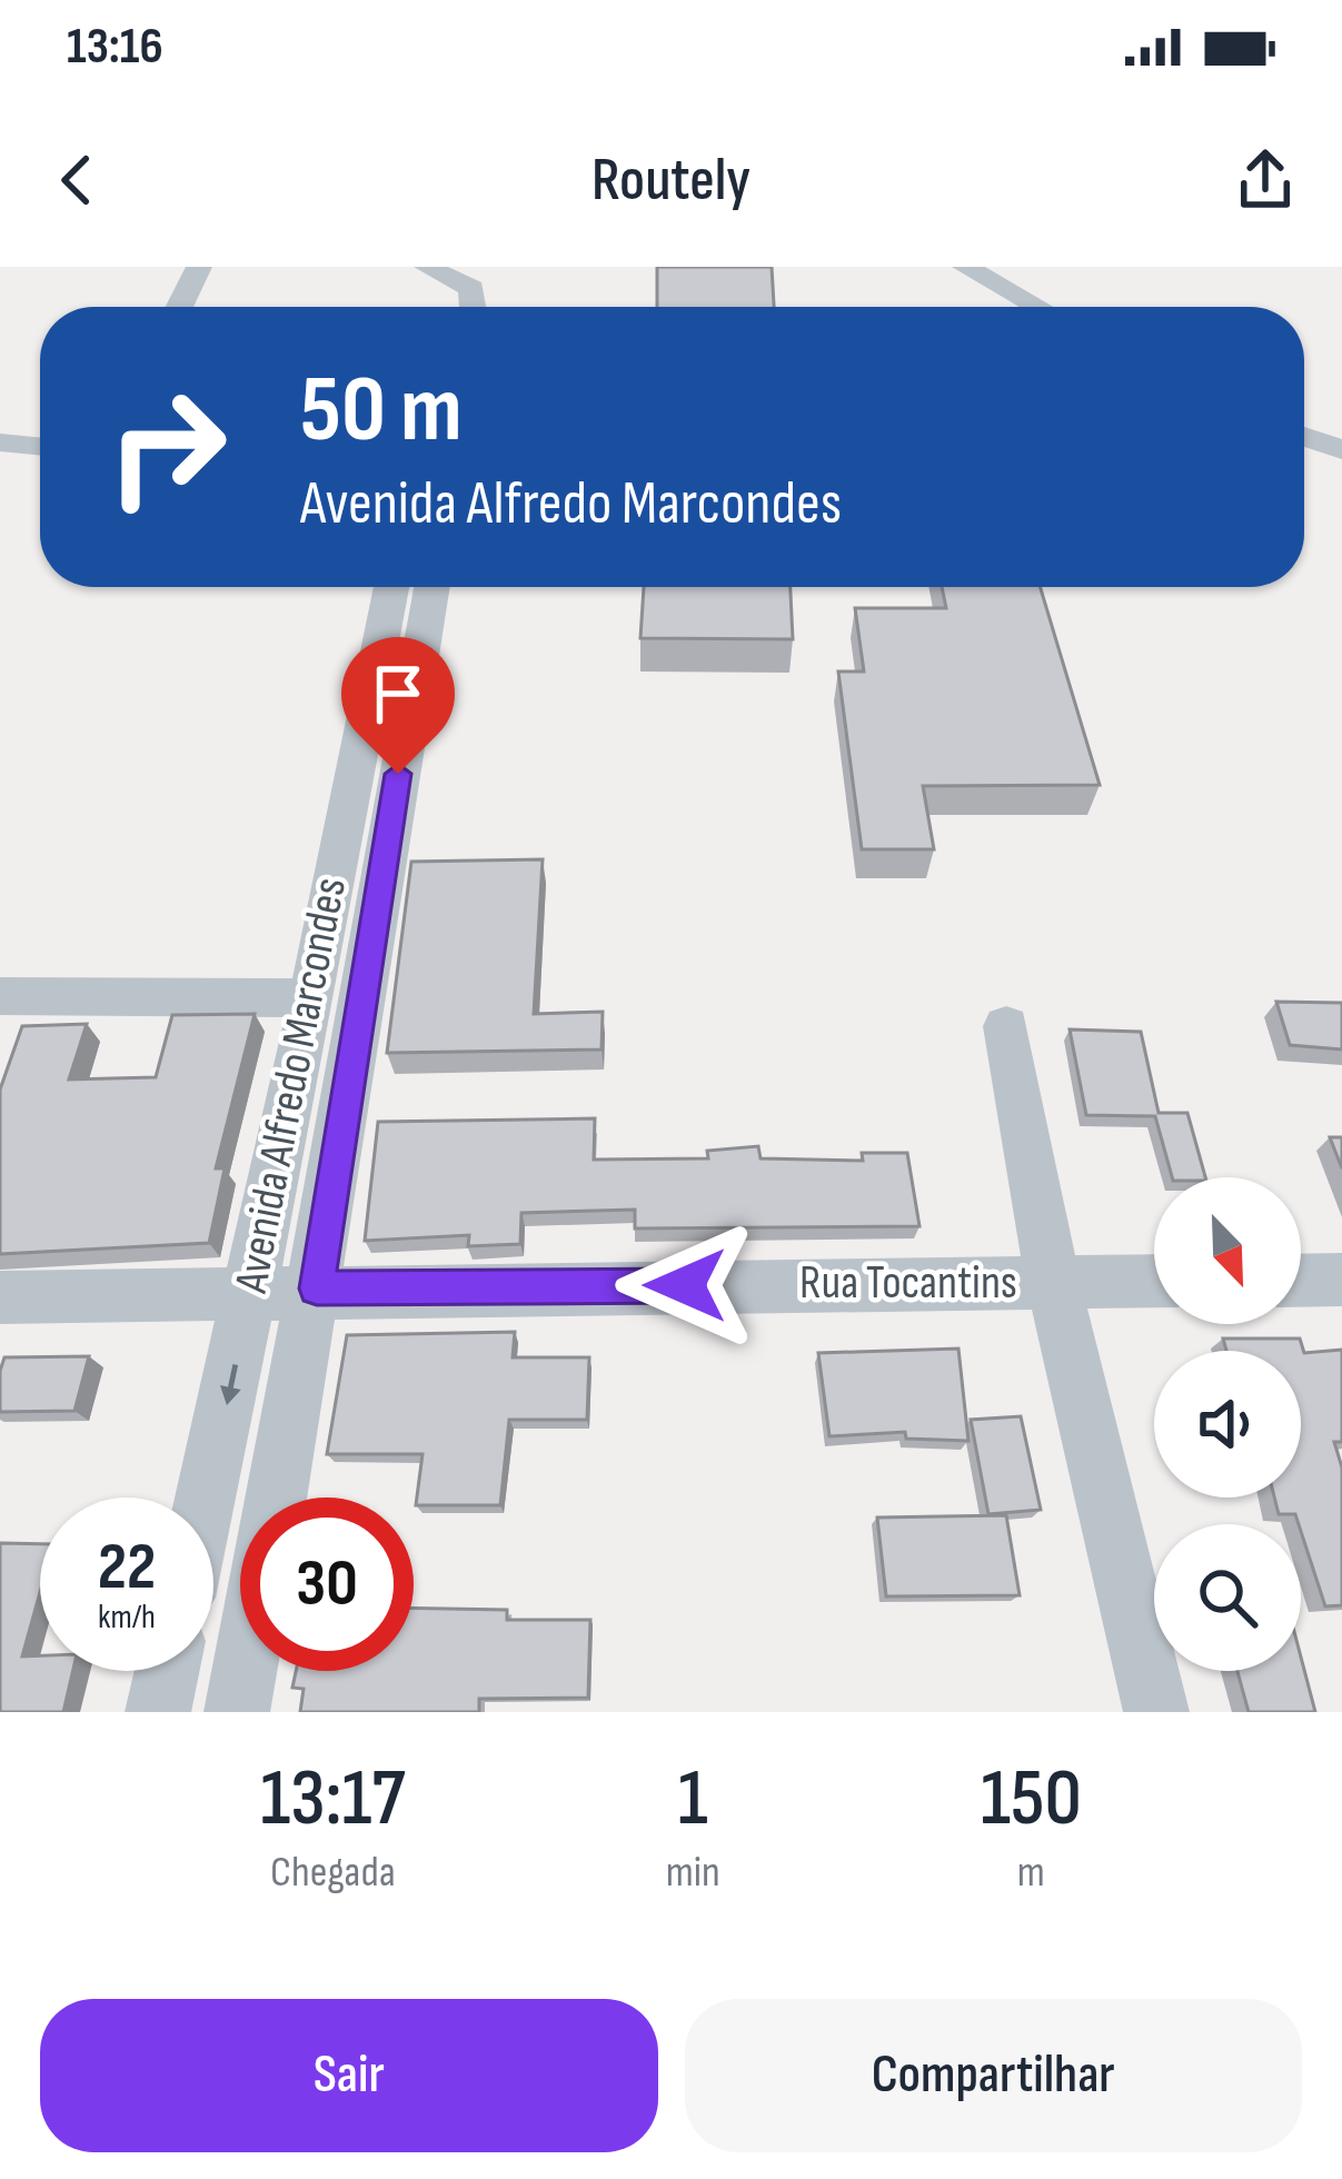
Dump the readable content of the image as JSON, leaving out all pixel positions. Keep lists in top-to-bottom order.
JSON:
{
  "streets": {
    "street": ["Avenida Alfredo Marcondes", "Rua Tocantins"]
  },
  "crossings": [
    ["Avenida Alfredo Marcondes", "Rua Tocantins"]
  ],
  "north": "bottom right",
  "page": {
    "status": "13:16",
    "header": "Routely",
    "turn": ["50 m", "Avenida Alfredo Marcondes"],
    "speed": "22 km/h",
    "limit": "30",
    "eta": [
      "13:17",
      "Chegada",
      "1",
      "min",
      "150",
      "m"
    ],
    "buttons": ["Sair", "Compartilhar"]
  }
}
